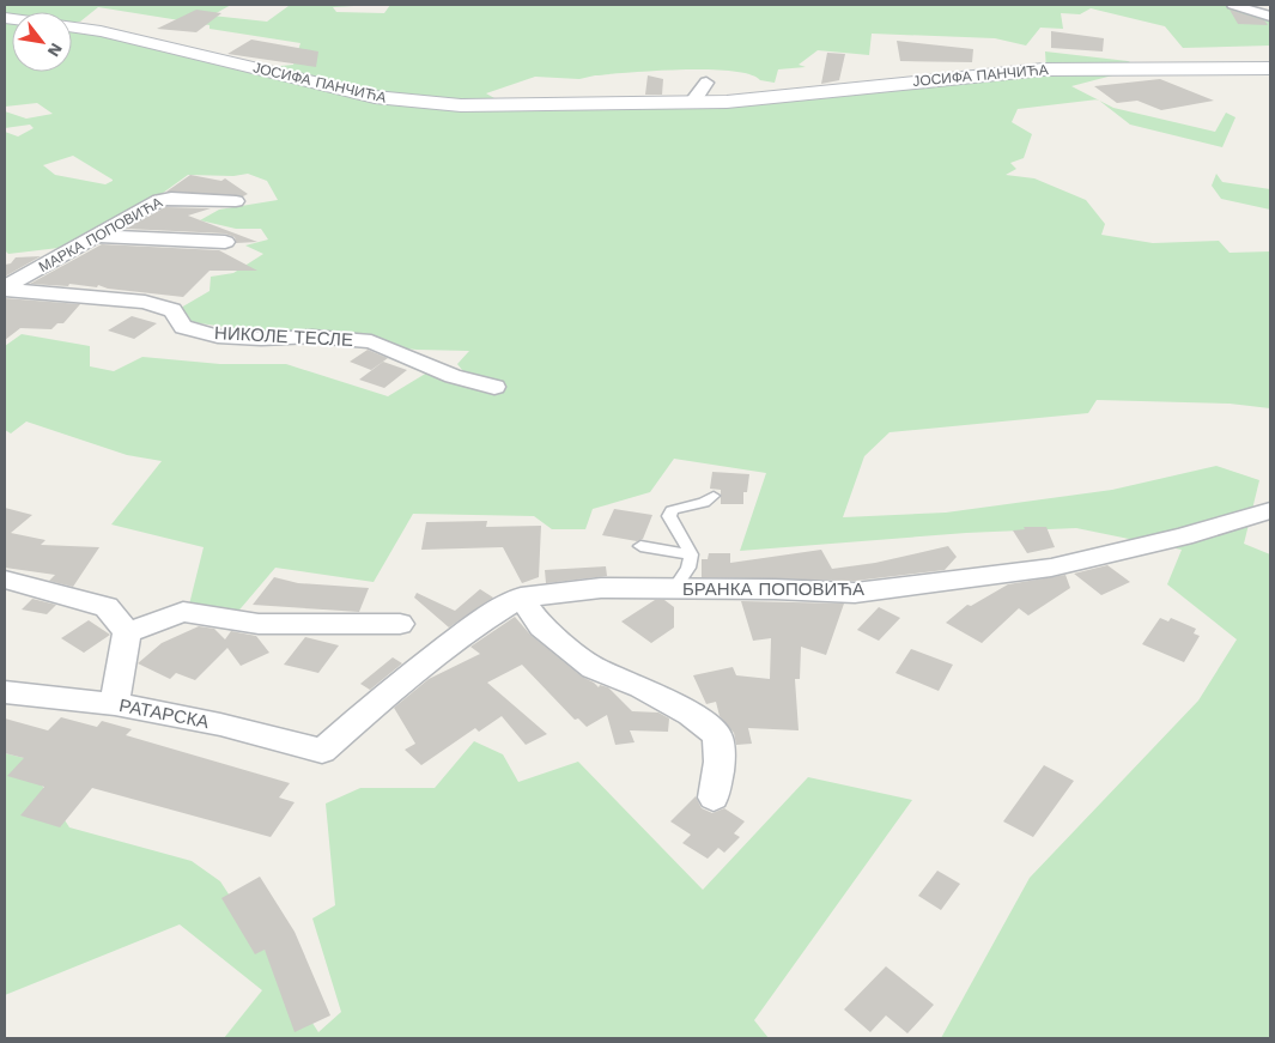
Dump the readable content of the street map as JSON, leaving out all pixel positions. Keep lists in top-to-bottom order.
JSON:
{
  "streets": {
    "street": [
      "ЈОСИФА ПАНЧИЋА",
      "МАРКА ПОПОВИЋА",
      "НИКОЛЕ ТЕСЛЕ",
      "БРАНКА ПОПОВИЋА",
      "РАТАРСКА"
    ]
  },
  "crossings": [
    ["МАРКА ПОПОВИЋА", "НИКОЛЕ ТЕСЛЕ"],
    ["БРАНКА ПОПОВИЋА", "РАТАРСКА"]
  ],
  "north": "bottom right"
}
